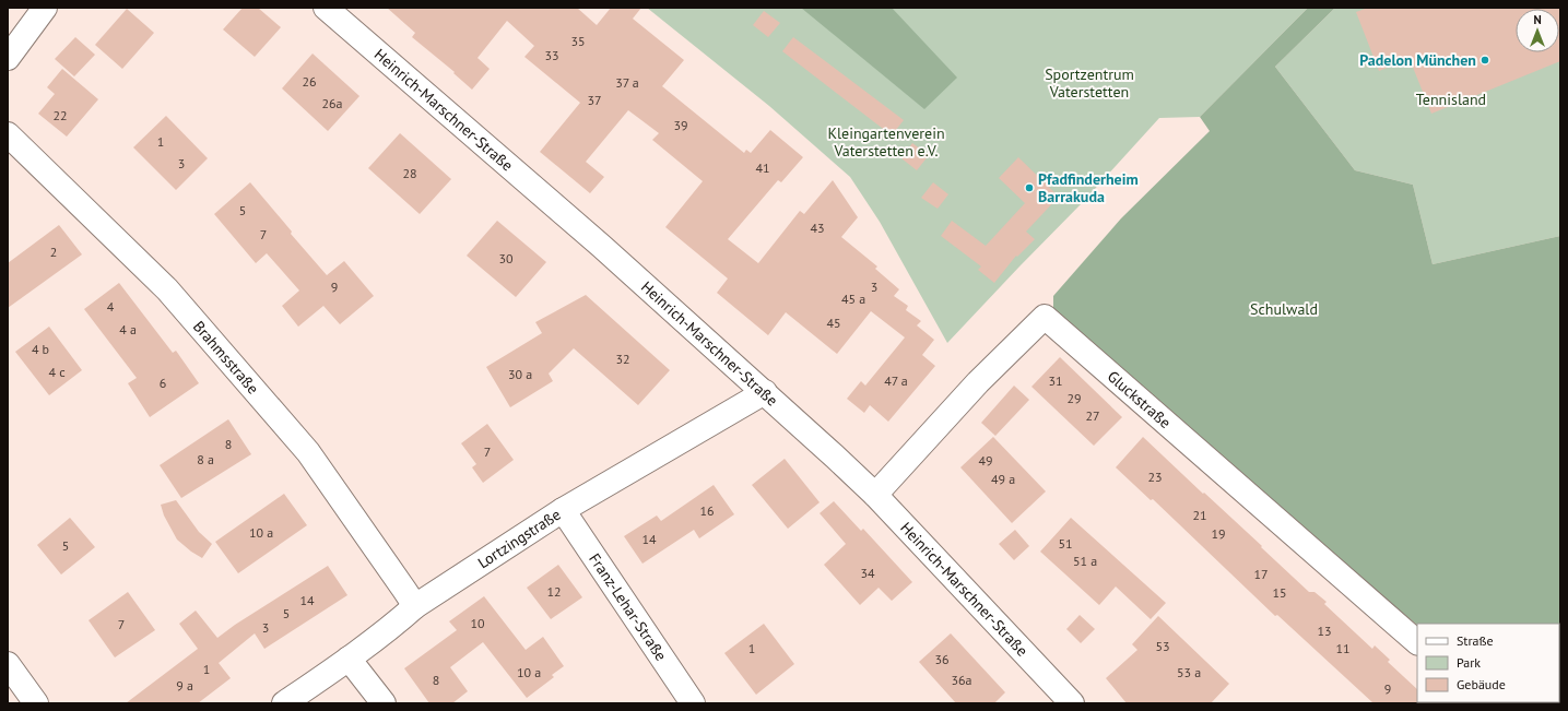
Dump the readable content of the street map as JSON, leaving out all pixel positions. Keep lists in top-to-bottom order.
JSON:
{
  "streets": {
    "street": [
      "Heinrich-Marschner-Straße",
      "Brahmsstraße",
      "Gluckstraße",
      "Lortzingstraße",
      "Franz-Lehar-Straße"
    ]
  },
  "crossings": [
    ["Heinrich-Marschner-Straße", "Gluckstraße"],
    ["Heinrich-Marschner-Straße", "Lortzingstraße"],
    ["Brahmsstraße", "Lortzingstraße"],
    ["Lortzingstraße", "Franz-Lehar-Straße"]
  ],
  "parks": [
    "Sportzentrum Vaterstetten",
    "Tennisland",
    "Kleingartenverein Vaterstetten e.V.",
    "Schulwald"
  ],
  "places": ["Padelon München", "Pfadfinderheim Barrakuda"],
  "house_numbers": [
    "35",
    "33",
    "26",
    "37 a",
    "37",
    "26a",
    "22",
    "39",
    "1",
    "3",
    "41",
    "28",
    "5",
    "43",
    "7",
    "2",
    "30",
    "9",
    "3",
    "45 a",
    "4",
    "45",
    "4 a",
    "4 b",
    "32",
    "4 c",
    "30 a",
    "47 a",
    "31",
    "6",
    "29",
    "27",
    "8",
    "7",
    "8 a",
    "49",
    "23",
    "49 a",
    "16",
    "21",
    "10 a",
    "19",
    "14",
    "51",
    "5",
    "51 a",
    "34",
    "17",
    "12",
    "15",
    "14",
    "5",
    "10",
    "7",
    "3",
    "13",
    "53",
    "1",
    "11",
    "36",
    "1",
    "10 a",
    "53 a",
    "8",
    "36a",
    "9 a",
    "9"
  ],
  "legend": ["Straße", "Park", "Gebäude"],
  "north": "top"
}
